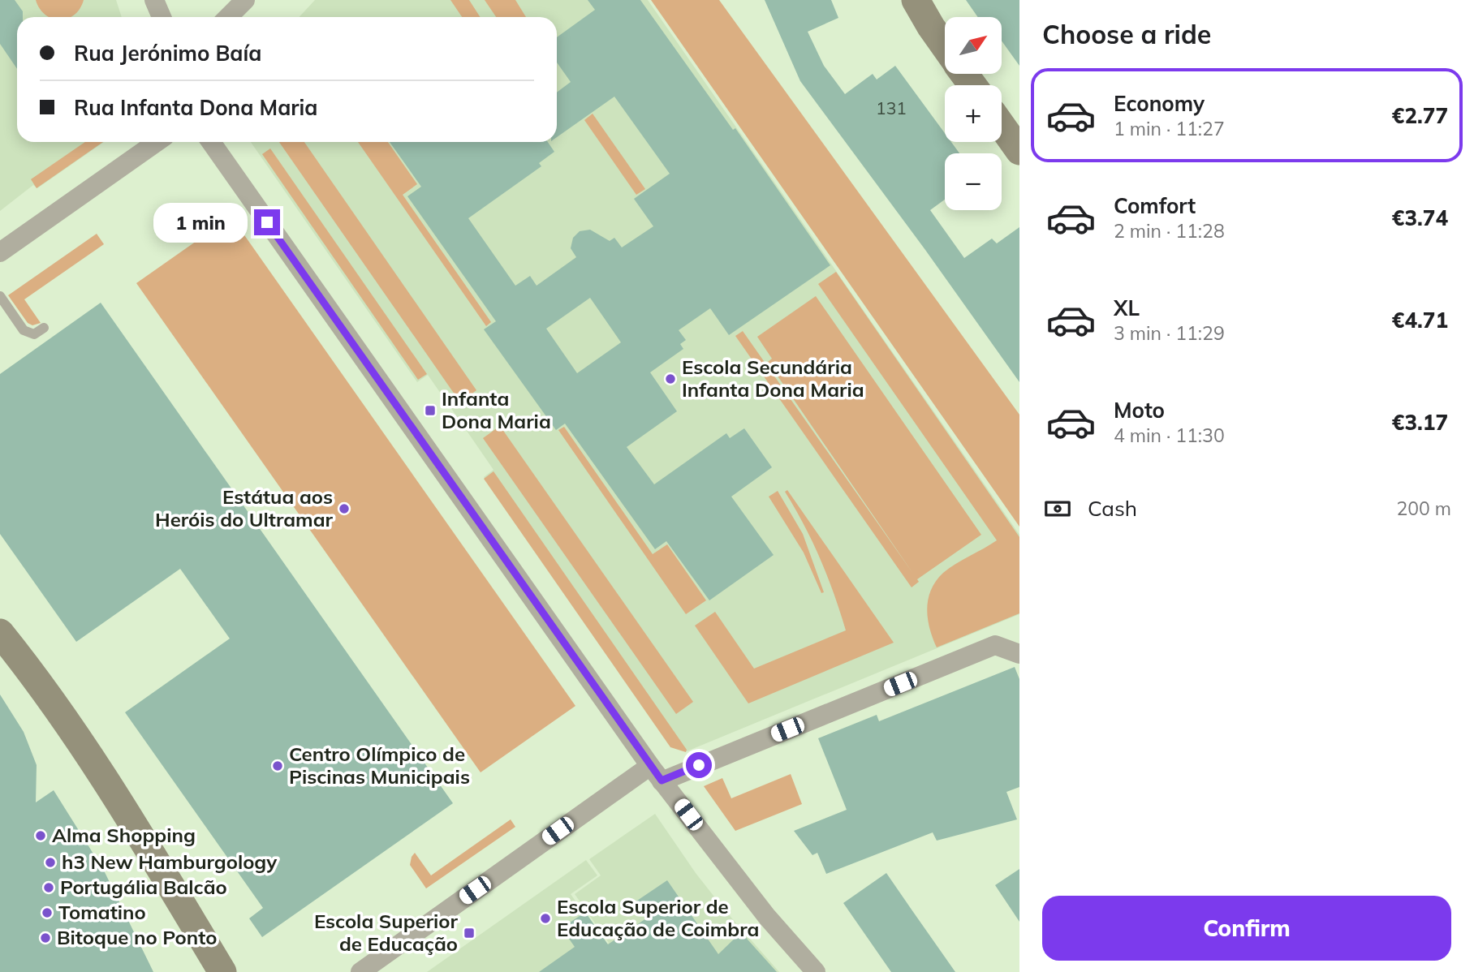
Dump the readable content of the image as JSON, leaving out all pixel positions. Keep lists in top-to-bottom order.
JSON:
{
  "places": {
    "other": [
      "Escola Secundária Infanta Dona Maria",
      "Estátua aos Heróis do Ultramar",
      "Centro Olímpico de Piscinas Municipais",
      "Alma Shopping",
      "h3 New Hamburgology",
      "Portugália Balcão",
      "Tomatino",
      "Escola Superior de Educação de Coimbra",
      "Bitoque no Ponto"
    ],
    "transit": ["Infanta Dona Maria", "Escola Superior de Educação"]
  },
  "house_numbers": ["131"],
  "north": "top right",
  "page": {
    "heading": "Choose a ride",
    "map_buttons": ["+", "−"],
    "banner": ["Rua Jerónimo Baía", "Rua Infanta Dona Maria"],
    "list": [
      {
        "name": "Economy",
        "note": "1 min · 11:27",
        "value": "€2.77"
      },
      {
        "name": "Comfort",
        "note": "2 min · 11:28",
        "value": "€3.74"
      },
      {
        "name": "XL",
        "note": "3 min · 11:29",
        "value": "€4.71"
      },
      {
        "name": "Moto",
        "note": "4 min · 11:30",
        "value": "€3.17"
      }
    ],
    "bubble": "1 min",
    "pay": ["Cash", "200 m"],
    "buttons": "Confirm"
  }
}
